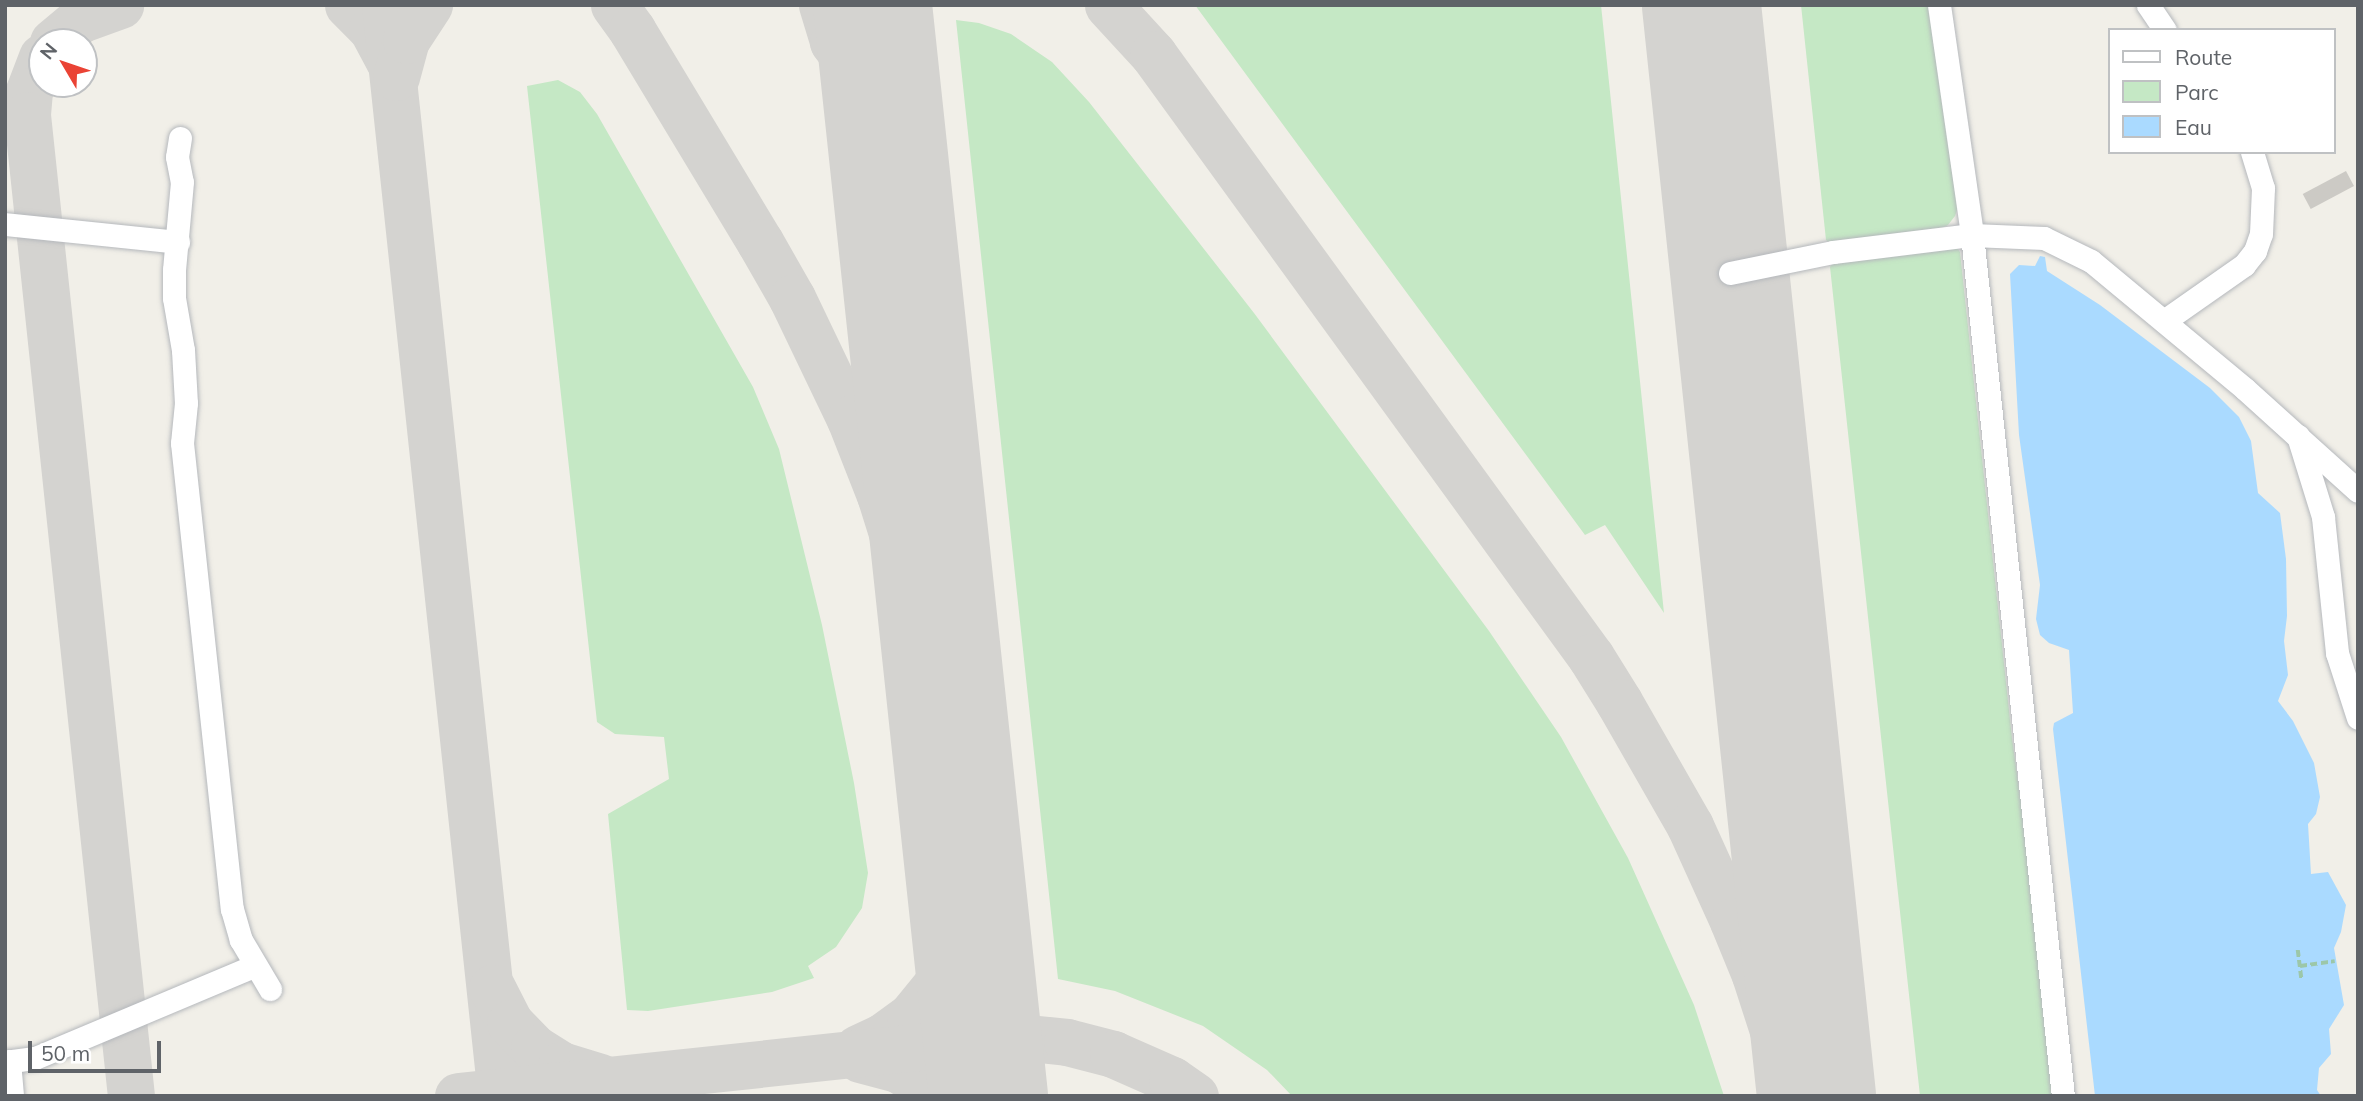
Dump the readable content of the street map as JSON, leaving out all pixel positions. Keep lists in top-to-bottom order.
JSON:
{
  "legend": ["Route", "Parc", "Eau"],
  "scale_bar": "50 m",
  "north": "top left"
}
